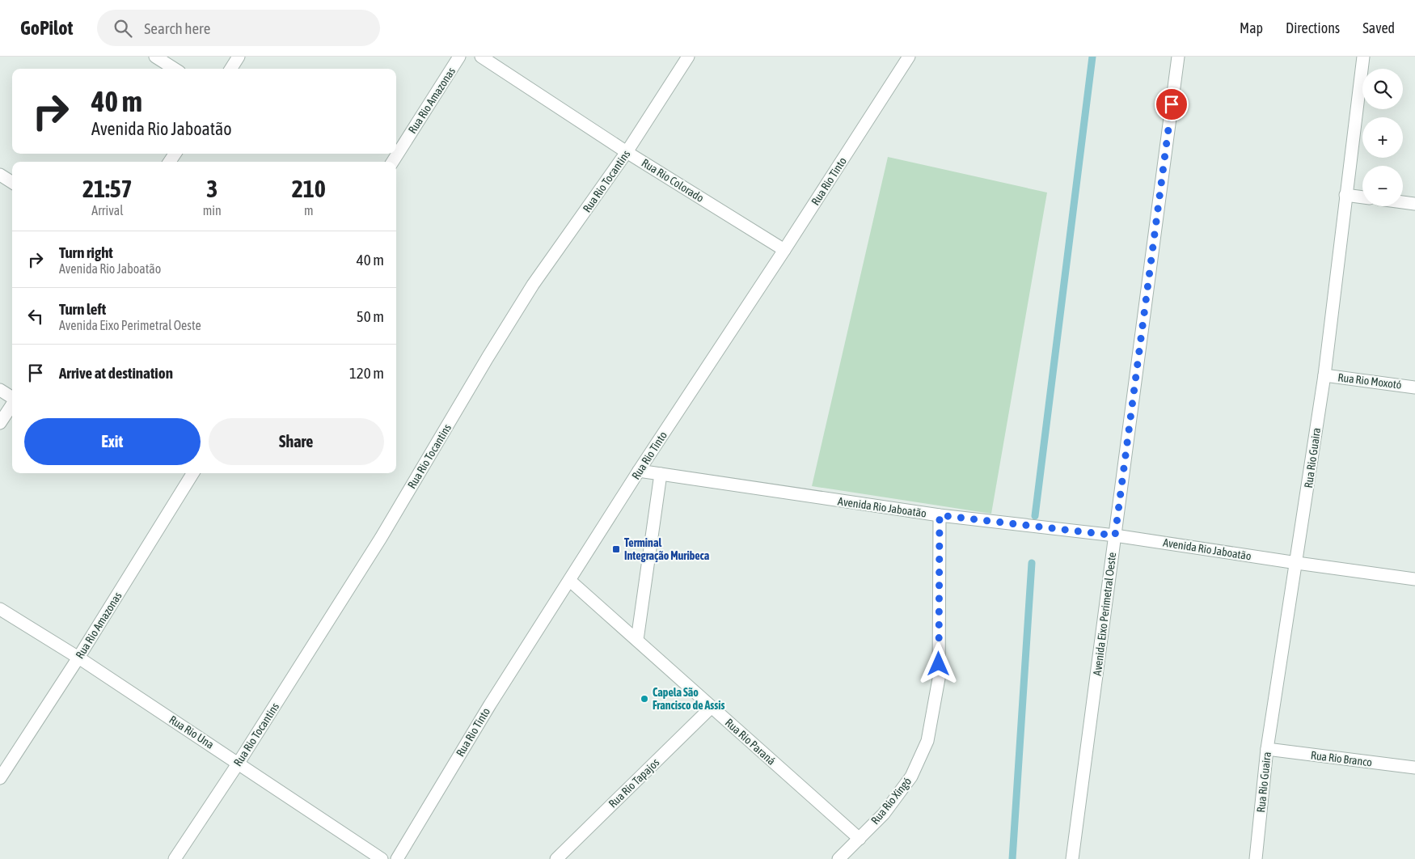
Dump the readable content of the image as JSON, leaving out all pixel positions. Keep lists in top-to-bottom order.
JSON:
{
  "streets": {
    "street": [
      "Rua Rio Amazonas",
      "Rua Rio Colorado",
      "Rua Rio Tocantins",
      "Rua Rio Tinto",
      "Rua Rio Moxotó",
      "Rua Rio Guaira",
      "Avenida Rio Jaboatão",
      "Avenida Eixo Perimetral Oeste",
      "Rua Rio Una",
      "Rua Rio Paraná",
      "Rua Rio Branco",
      "Rua Rio Tapajos",
      "Rua Rio Xingó"
    ]
  },
  "crossings": [
    ["Rua Rio Amazonas", "Rua Rio Una"],
    ["Rua Rio Colorado", "Rua Rio Tocantins"],
    ["Rua Rio Colorado", "Rua Rio Tinto"],
    ["Rua Rio Tocantins", "Rua Rio Una"],
    ["Rua Rio Tinto", "Avenida Rio Jaboatão"],
    ["Rua Rio Tinto", "Rua Rio Paraná"],
    ["Rua Rio Moxotó", "Rua Rio Guaira"],
    ["Rua Rio Guaira", "Avenida Rio Jaboatão"],
    ["Rua Rio Guaira", "Rua Rio Branco"],
    ["Avenida Rio Jaboatão", "Avenida Eixo Perimetral Oeste"],
    ["Avenida Rio Jaboatão", "Rua Rio Xingó"],
    ["Rua Rio Paraná", "Rua Rio Tapajos"],
    ["Rua Rio Paraná", "Rua Rio Xingó"]
  ],
  "places": {
    "transit": ["Terminal Integração Muribeca"],
    "other": ["Capela São Francisco de Assis"]
  },
  "page": {
    "header": "GoPilot",
    "search": "Search here",
    "nav": ["Map", "Directions", "Saved"],
    "map_buttons": ["+", "−"],
    "turn": ["40 m", "Avenida Rio Jaboatão"],
    "eta": [
      "21:57",
      "Arrival",
      "3",
      "min",
      "210",
      "m"
    ],
    "list": [
      {
        "name": "Turn right",
        "note": "Avenida Rio Jaboatão",
        "value": "40 m"
      },
      {
        "name": "Turn left",
        "note": "Avenida Eixo Perimetral Oeste",
        "value": "50 m"
      },
      {
        "name": "Arrive at destination",
        "value": "120 m"
      }
    ],
    "buttons": ["Exit", "Share"]
  }
}
